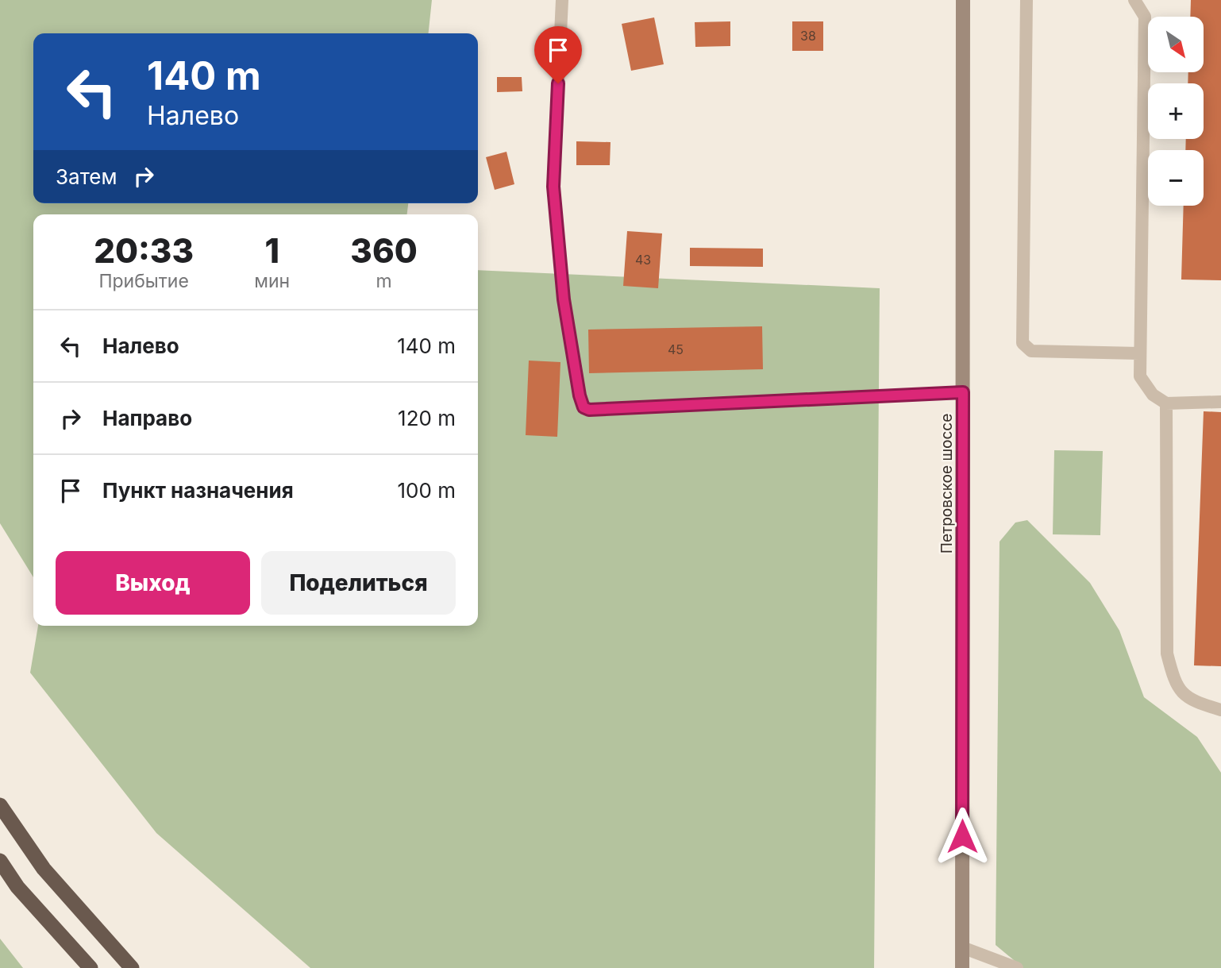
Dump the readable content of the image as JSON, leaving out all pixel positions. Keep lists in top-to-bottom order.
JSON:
{
  "streets": {
    "main road": ["Петровское шоссе"]
  },
  "house_numbers": ["38", "43", "45"],
  "north": "bottom right",
  "page": {
    "map_buttons": ["+", "−"],
    "turn": ["140 m", "Налево"],
    "then": "Затем",
    "eta": [
      "20:33",
      "Прибытие",
      "1",
      "мин",
      "360",
      "m"
    ],
    "list": [
      {
        "name": "Налево",
        "value": "140 m"
      },
      {
        "name": "Направо",
        "value": "120 m"
      },
      {
        "name": "Пункт назначения",
        "value": "100 m"
      }
    ],
    "buttons": ["Выход", "Поделиться"]
  }
}
